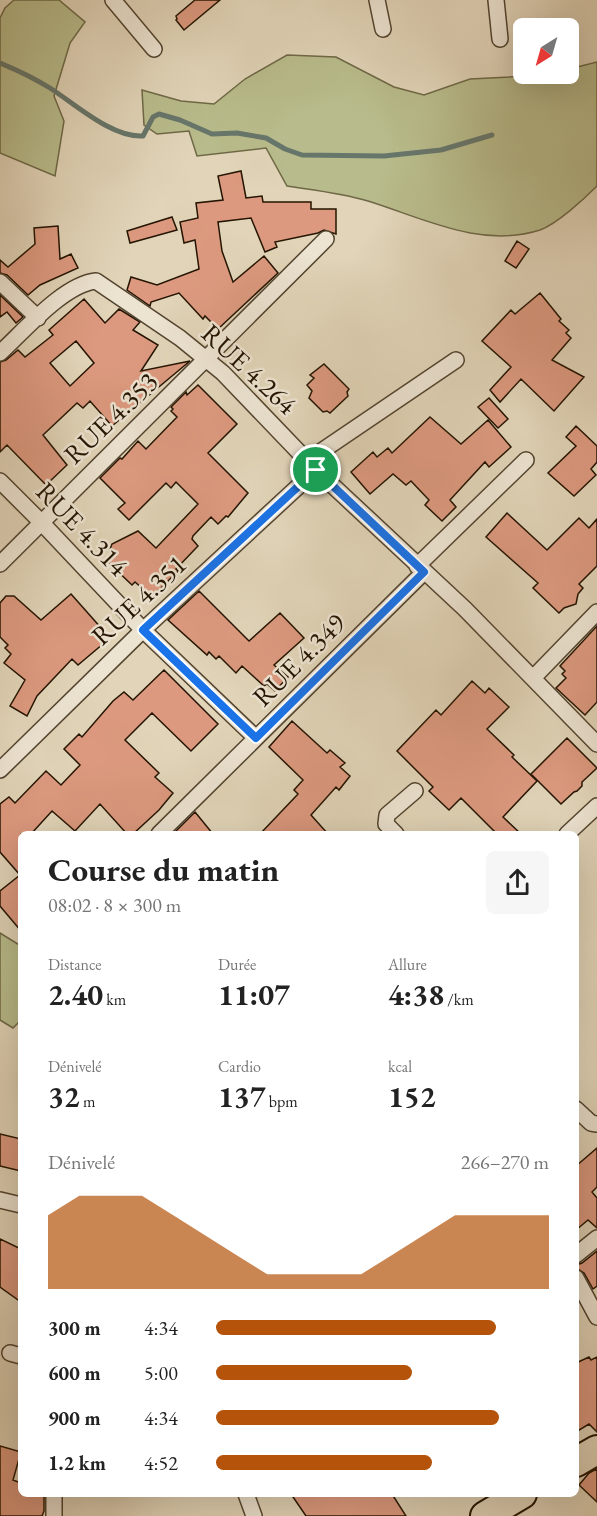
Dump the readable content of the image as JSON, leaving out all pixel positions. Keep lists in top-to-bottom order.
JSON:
{
  "streets": {
    "street": [
      "RUE 4.264",
      "RUE 4.353",
      "RUE 4.314",
      "RUE 4.351",
      "RUE 4.349"
    ]
  },
  "crossings": [
    ["RUE 4.264", "RUE 4.353"],
    ["RUE 4.264", "RUE 4.351"],
    ["RUE 4.264", "RUE 4.349"],
    ["RUE 4.353", "RUE 4.314"],
    ["RUE 4.314", "RUE 4.351"],
    ["RUE 4.314", "RUE 4.349"]
  ],
  "north": "bottom left",
  "page": {
    "heading": ["Course du matin", "08:02 · 8 × 300 m"],
    "stats": [
      ["Distance", "2.40 km"],
      ["Durée", "11:07"],
      ["Allure", "4:38 /km"],
      ["Dénivelé", "32 m"],
      ["Cardio", "137 bpm"],
      ["kcal", "152"]
    ],
    "chart": ["Dénivelé", "266–270 m"],
    "list": [
      {
        "name": "300 m",
        "note": "4:34"
      },
      {
        "name": "600 m",
        "note": "5:00"
      },
      {
        "name": "900 m",
        "note": "4:34"
      },
      {
        "name": "1.2 km",
        "note": "4:52"
      }
    ]
  }
}
